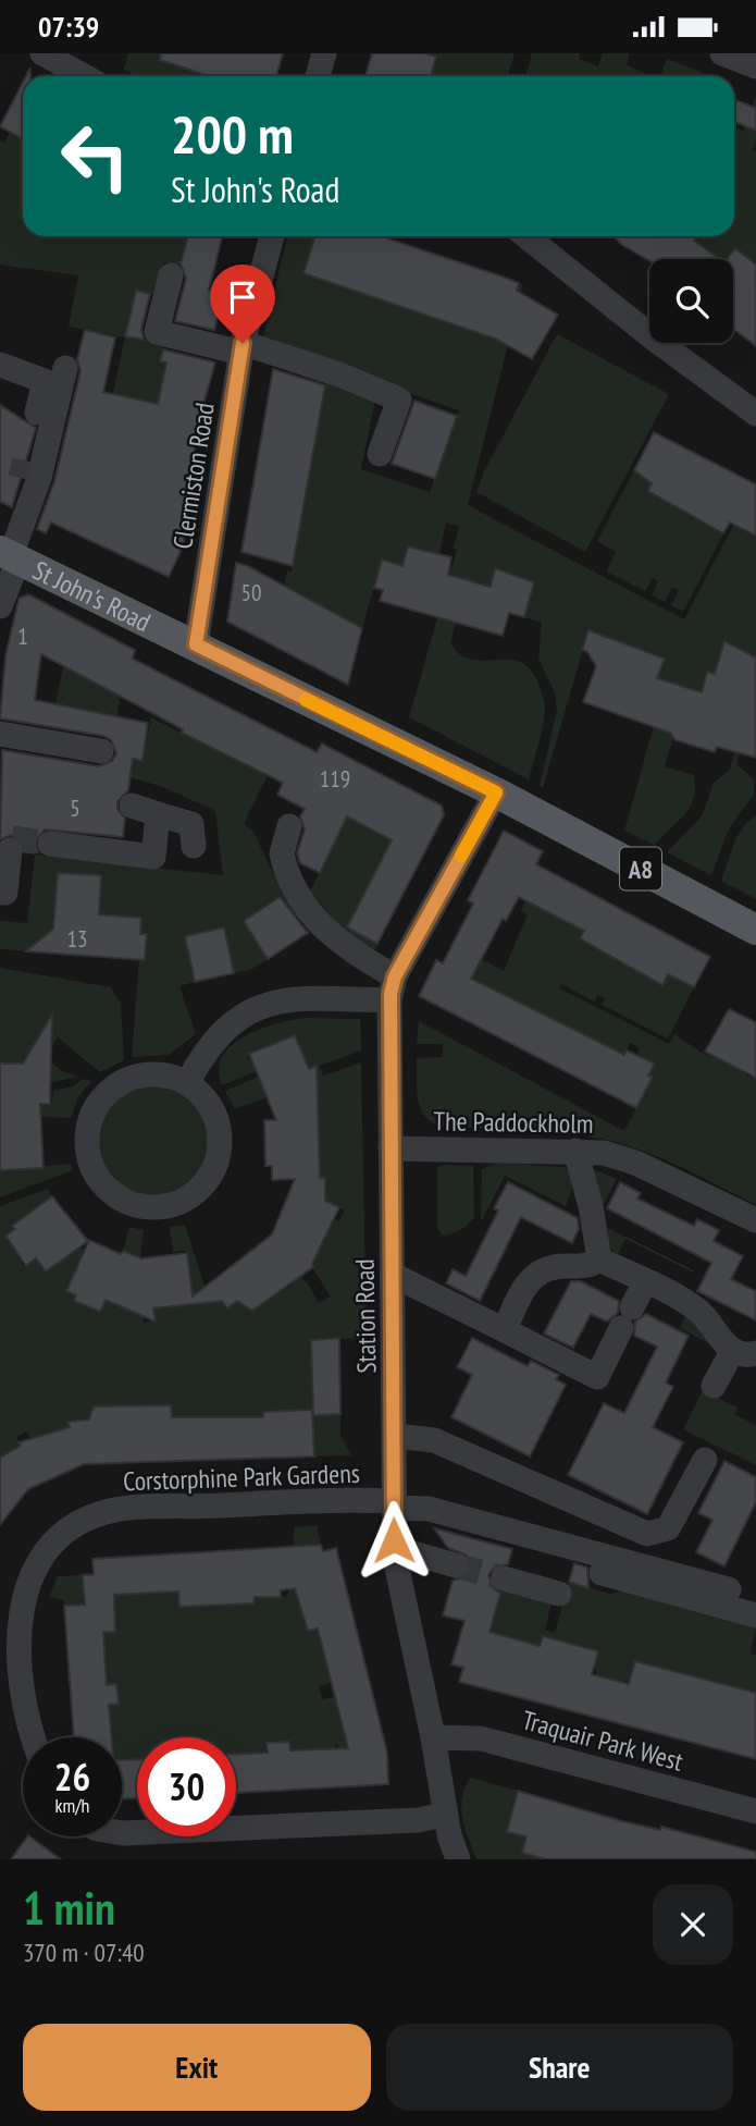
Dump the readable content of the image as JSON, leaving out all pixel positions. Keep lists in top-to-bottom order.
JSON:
{
  "streets": {
    "main road": ["St John's Road", "A8"],
    "street": [
      "Clermiston Road",
      "The Paddockholm",
      "Station Road",
      "Corstorphine Park Gardens",
      "Traquair Park West"
    ]
  },
  "crossings": [
    ["Clermiston Road", "St John's Road"],
    ["St John's Road", "Station Road"],
    ["The Paddockholm", "Station Road"],
    ["Station Road", "Corstorphine Park Gardens"],
    ["Station Road", "Traquair Park West"]
  ],
  "house_numbers": [
    "50",
    "1",
    "119",
    "5",
    "13"
  ],
  "page": {
    "status": "07:39",
    "turn": ["200 m", "St John's Road"],
    "speed": "26 km/h",
    "limit": "30",
    "heading": ["1 min", "370 m · 07:40"],
    "buttons": ["Exit", "Share"]
  }
}
